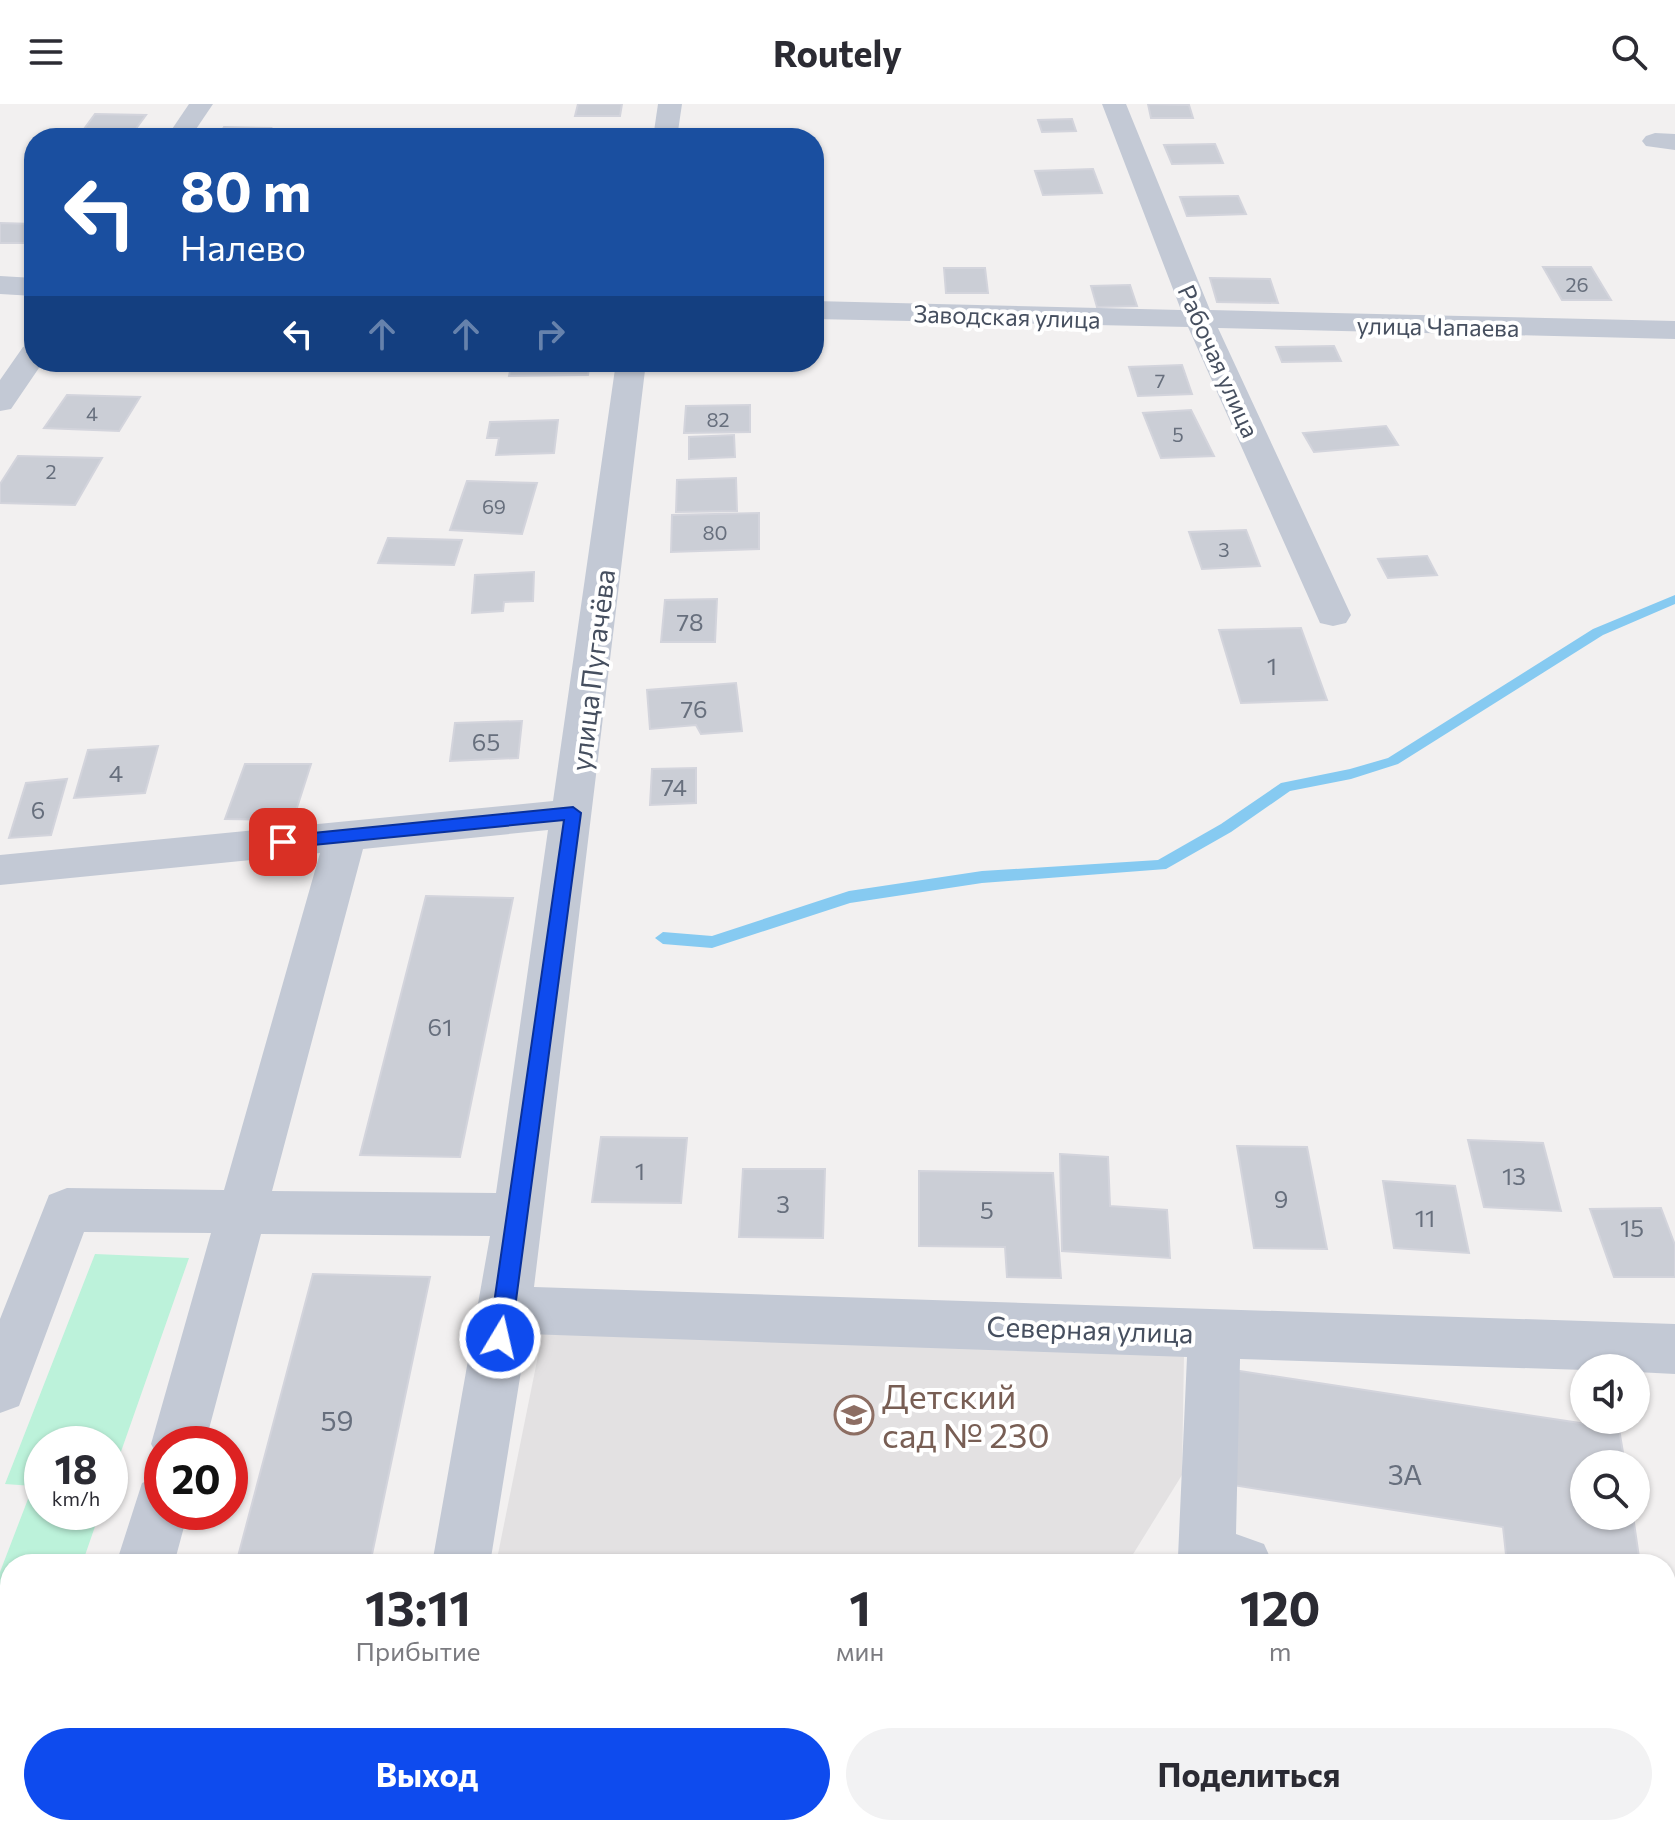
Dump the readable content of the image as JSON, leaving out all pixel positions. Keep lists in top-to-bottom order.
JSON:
{
  "streets": {
    "street": [
      "Заводская улица",
      "улица Чапаева",
      "Рабочая улица",
      "улица Пугачёва",
      "Северная улица"
    ]
  },
  "crossings": [
    ["Заводская улица", "улица Чапаева"],
    ["Заводская улица", "Рабочая улица"],
    ["улица Чапаева", "Рабочая улица"],
    ["улица Пугачёва", "Северная улица"]
  ],
  "places": {
    "school or university": ["Детский сад № 230"]
  },
  "house_numbers": [
    "26",
    "7",
    "4",
    "82",
    "5",
    "2",
    "69",
    "80",
    "3",
    "78",
    "1",
    "76",
    "65",
    "4",
    "74",
    "6",
    "61",
    "1",
    "13",
    "9",
    "3",
    "5",
    "11",
    "15",
    "59",
    "3А"
  ],
  "page": {
    "header": "Routely",
    "turn": ["80 m", "Налево"],
    "speed": "18 km/h",
    "limit": "20",
    "eta": [
      "13:11",
      "Прибытие",
      "1",
      "мин",
      "120",
      "m"
    ],
    "buttons": ["Выход", "Поделиться"]
  }
}
